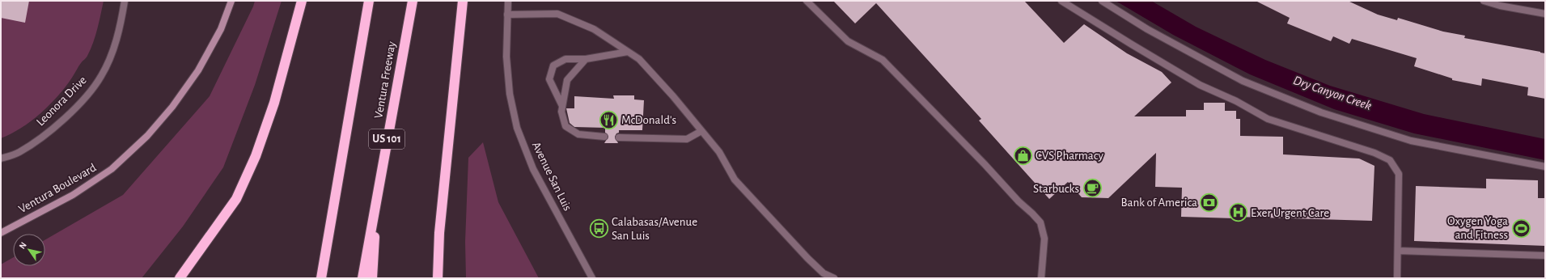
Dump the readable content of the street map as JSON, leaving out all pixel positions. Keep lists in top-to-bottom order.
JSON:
{
  "streets": {
    "highway": ["Ventura Freeway", "US 101"],
    "main road": ["Ventura Boulevard"],
    "street": ["Leonora Drive", "Avenue San Luis"]
  },
  "water": ["Dry Canyon Creek"],
  "places": {
    "restaurant": ["McDonald's"],
    "shop": ["CVS Pharmacy"],
    "cafe": ["Starbucks"],
    "bank": ["Bank of America"],
    "hospital": ["Exer Urgent Care"],
    "sports": ["Oxygen Yoga and Fitness"],
    "bus stop": ["Calabasas/Avenue San Luis"]
  },
  "north": "top left"
}
